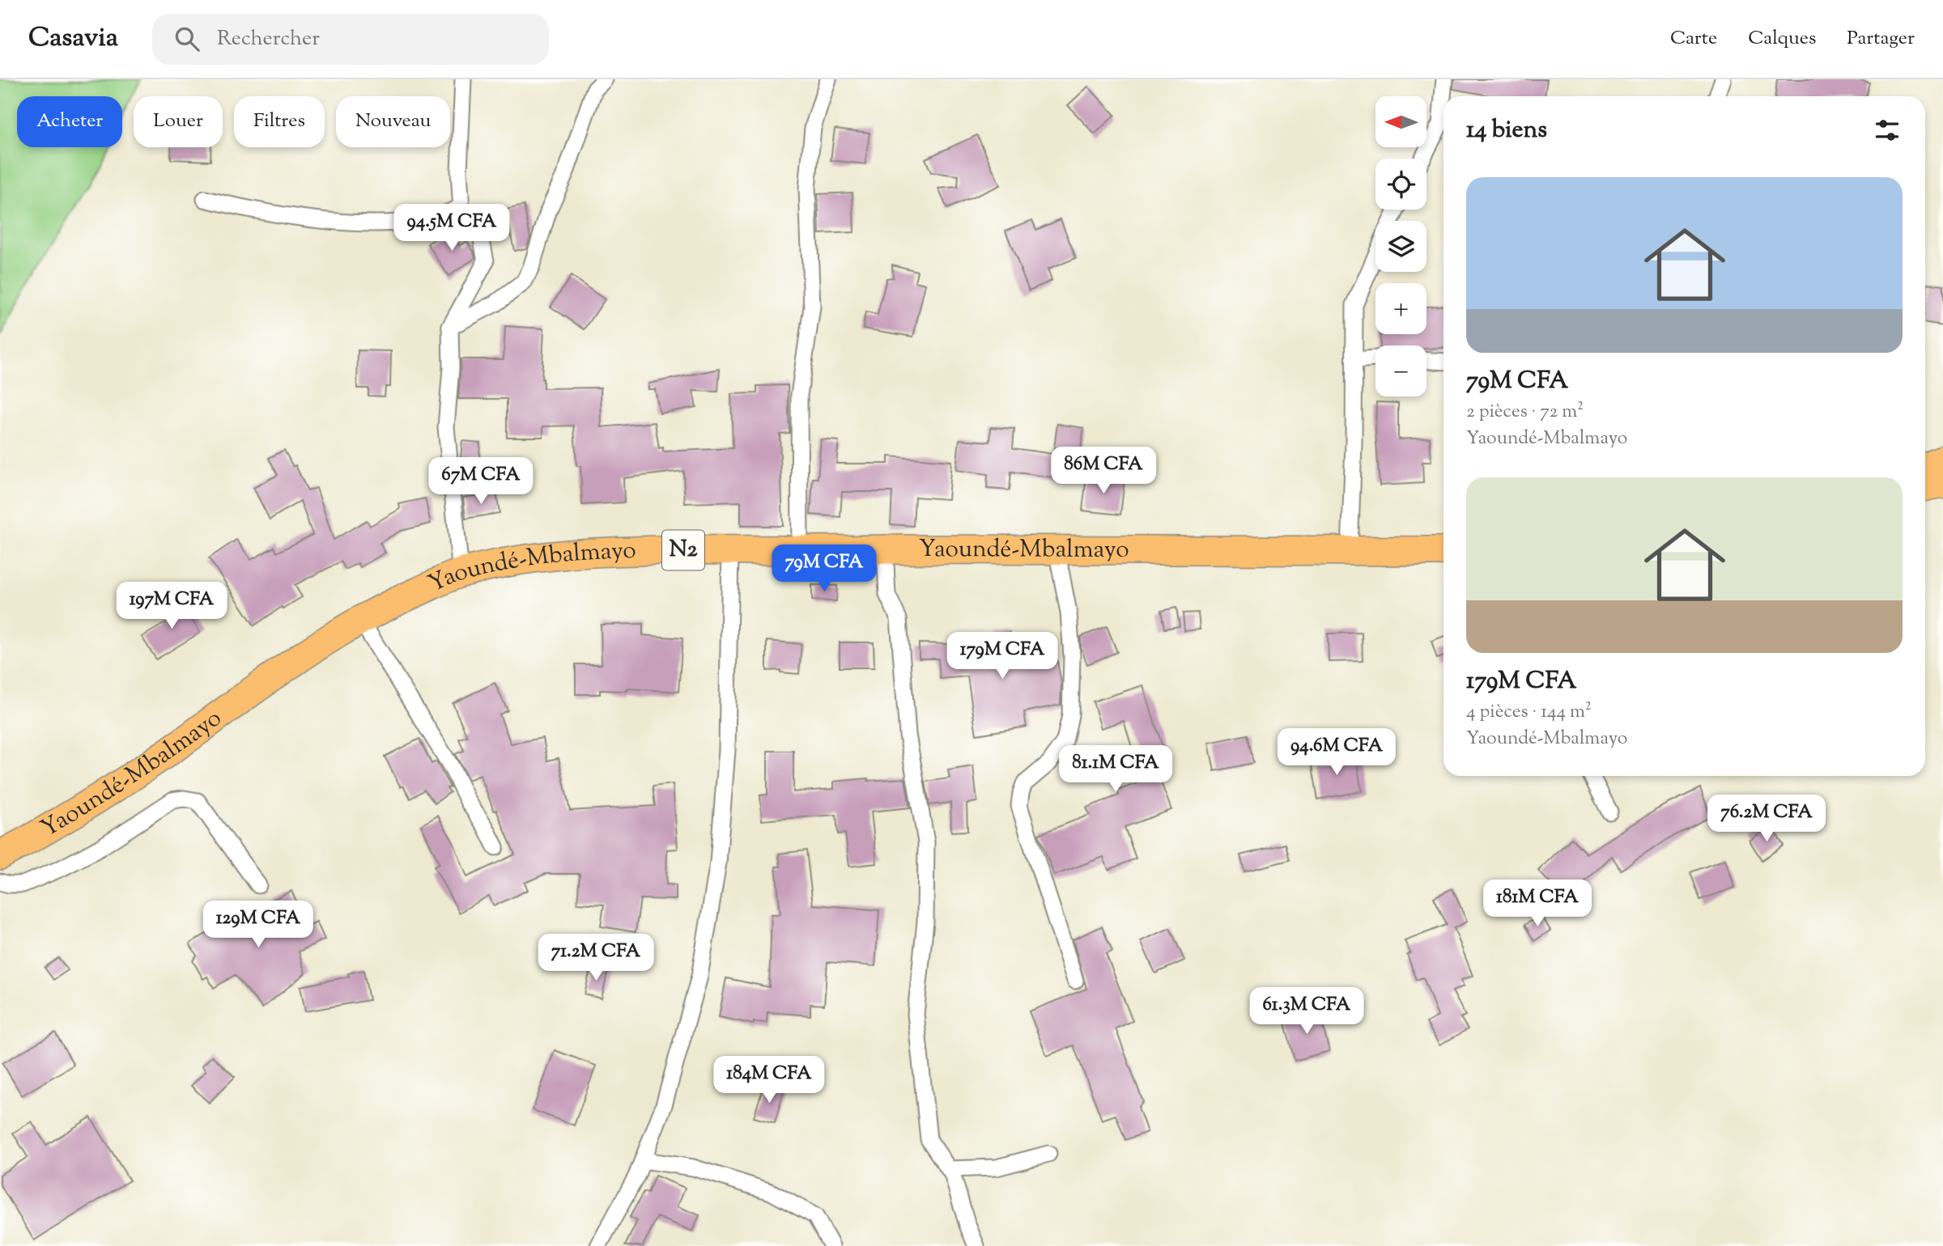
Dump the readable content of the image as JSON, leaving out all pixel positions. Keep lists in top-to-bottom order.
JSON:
{
  "streets": {
    "highway": ["Yaoundé-Mbalmayo", "N2"]
  },
  "north": "left",
  "page": {
    "header": "Casavia",
    "search": "Rechercher",
    "nav": ["Carte", "Calques", "Partager"],
    "map_buttons": ["+", "−"],
    "chip": [
      "Acheter",
      "Louer",
      "Filtres",
      "Nouveau"
    ],
    "heading": "14 biens",
    "list": [
      {
        "name": "79M CFA",
        "note": "2 pièces · 72 m² · Yaoundé-Mbalmayo"
      },
      {
        "name": "179M CFA",
        "note": "4 pièces · 144 m² · Yaoundé-Mbalmayo"
      }
    ],
    "price": [
      "94.5M CFA",
      "86M CFA",
      "67M CFA",
      "79M CFA",
      "197M CFA",
      "179M CFA",
      "94.6M CFA",
      "81.1M CFA",
      "76.2M CFA",
      "181M CFA",
      "129M CFA",
      "71.2M CFA",
      "61.3M CFA",
      "184M CFA"
    ]
  }
}
